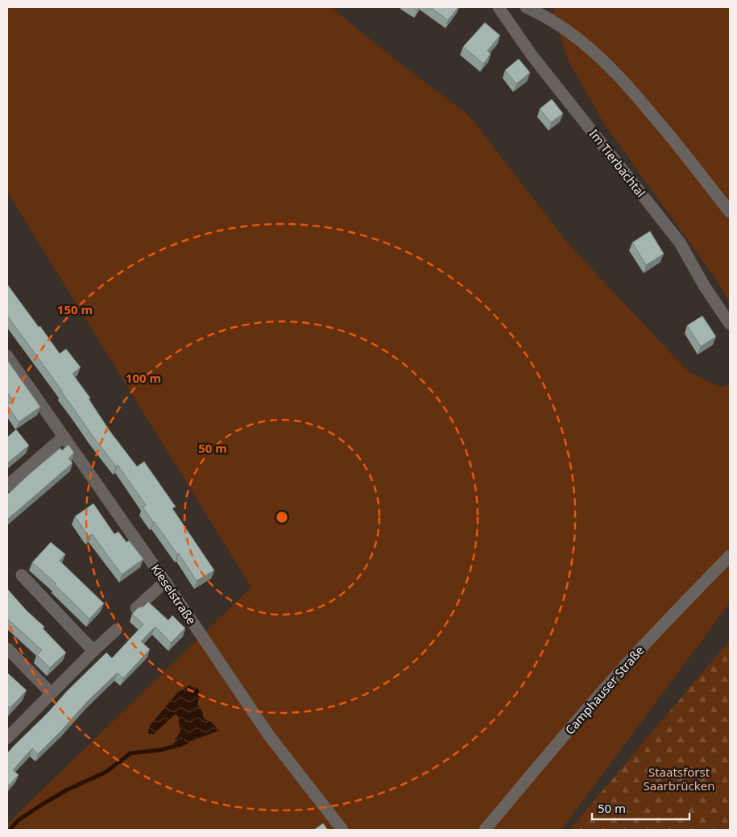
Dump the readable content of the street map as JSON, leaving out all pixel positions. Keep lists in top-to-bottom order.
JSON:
{
  "streets": {
    "street": ["Im Tierbachtal", "Kieselstraße", "Camphauser Straße"]
  },
  "parks": ["Staatsforst Saarbrücken"],
  "scale_bar": "50 m",
  "rings": ["150 m", "100 m", "50 m"]
}
